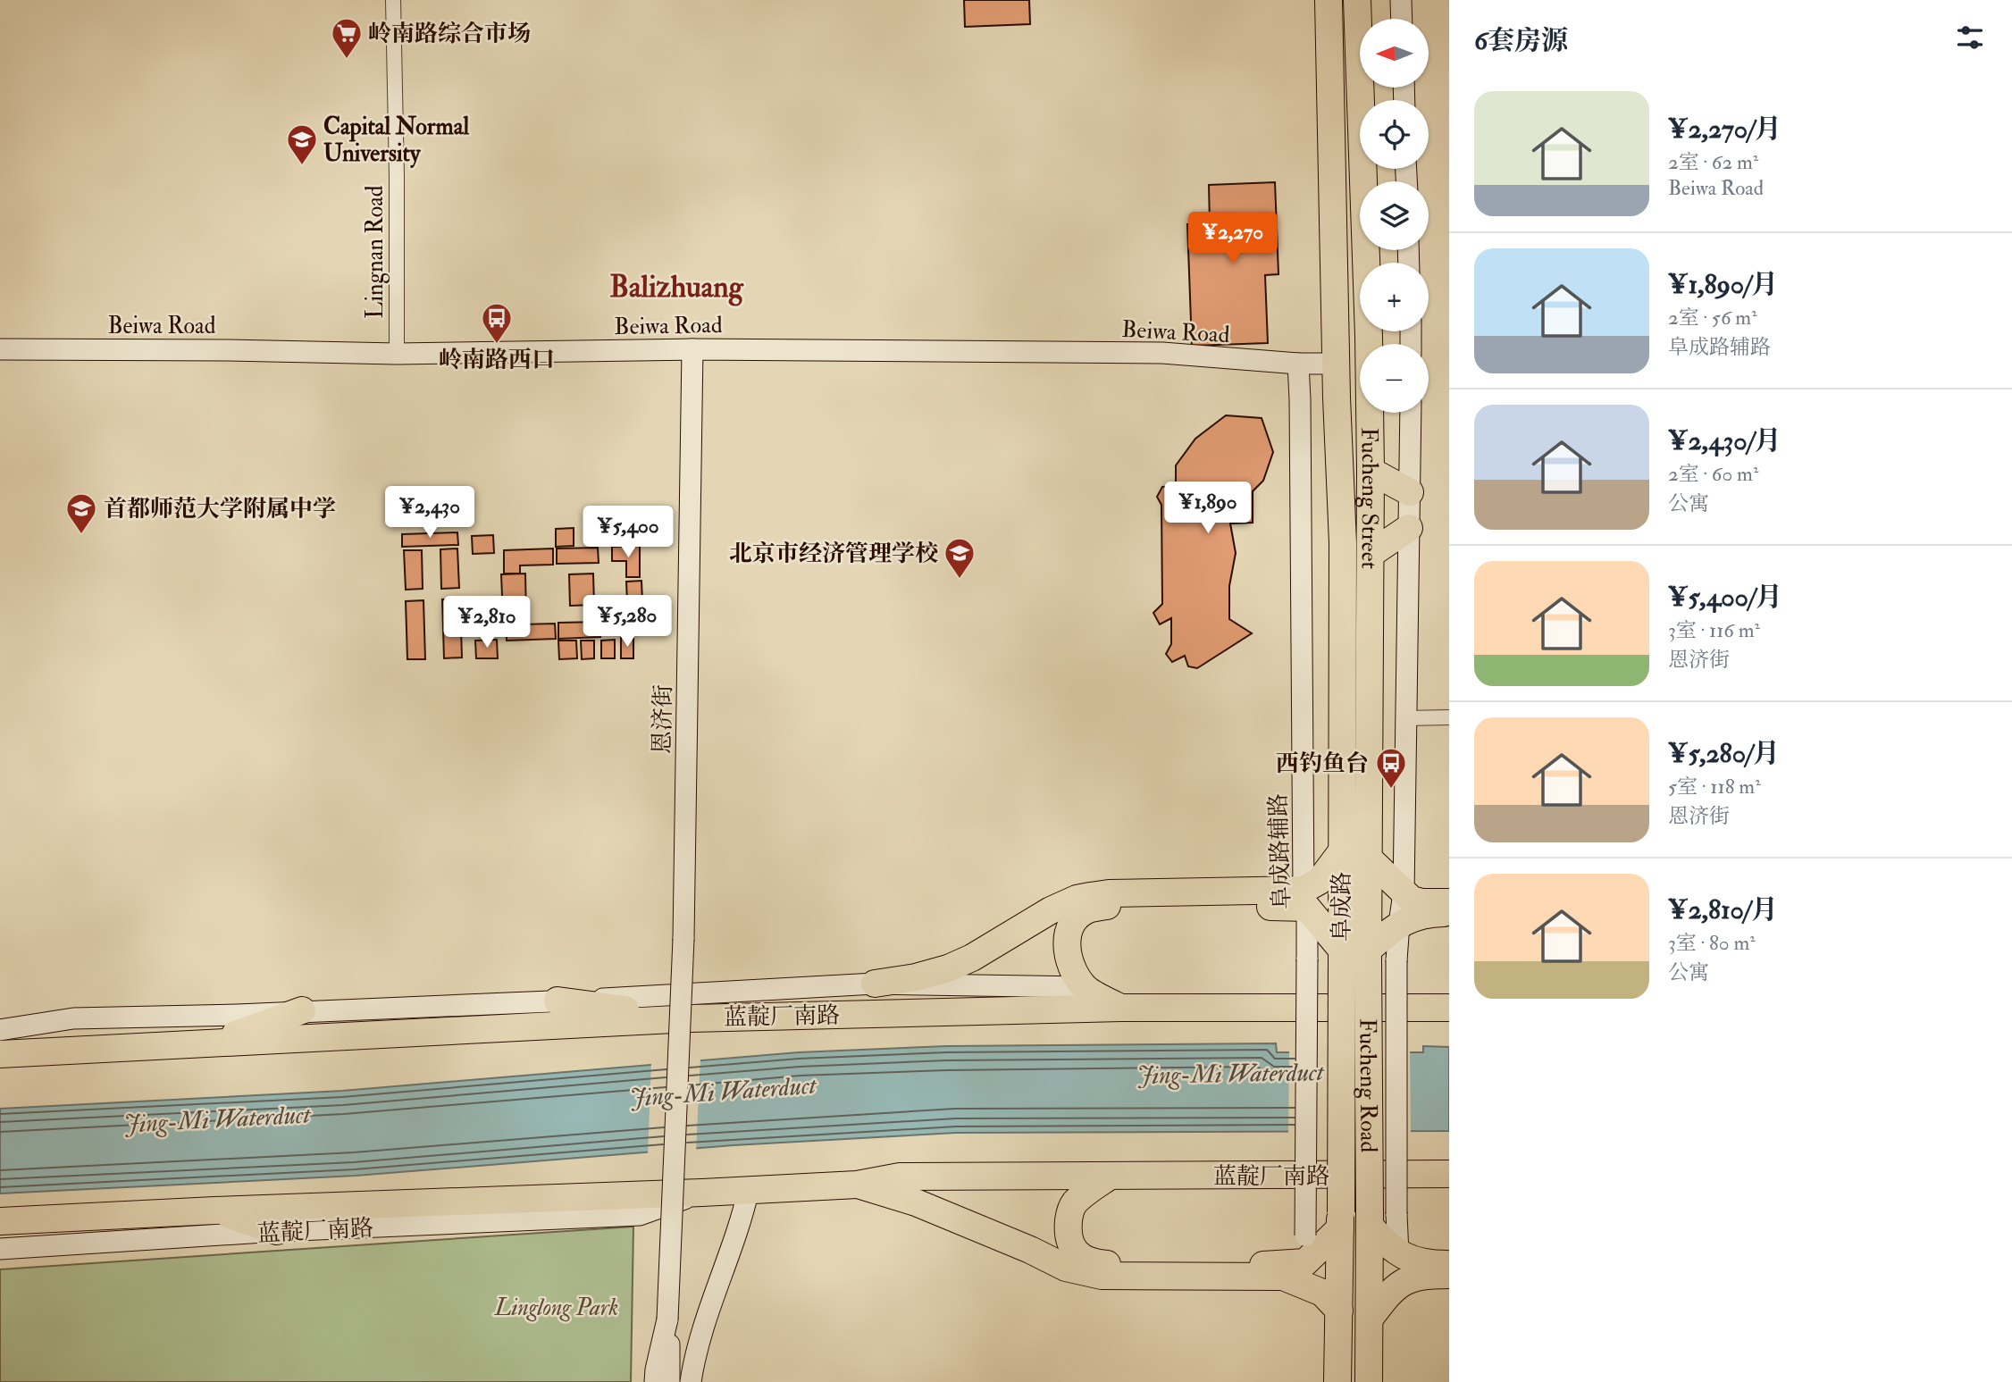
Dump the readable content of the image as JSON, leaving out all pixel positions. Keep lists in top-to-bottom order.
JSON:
{
  "streets": {
    "highway": [
      "Fucheng Street",
      "阜成路",
      "蓝靛厂南路",
      "Fucheng Road"
    ],
    "street": [
      "Lingnan Road",
      "Beiwa Road",
      "恩济街",
      "阜成路辅路"
    ]
  },
  "crossings": [
    ["Lingnan Road", "Beiwa Road"],
    ["Beiwa Road", "Fucheng Street"],
    ["Beiwa Road", "恩济街"],
    ["Beiwa Road", "阜成路辅路"],
    ["Fucheng Street", "阜成路"],
    ["Fucheng Street", "Fucheng Road"],
    ["阜成路", "Fucheng Road"]
  ],
  "districts": ["Balizhuang"],
  "water": ["Jing-Mi Waterduct"],
  "parks": ["Linglong Park"],
  "places": {
    "supermarket": ["岭南路综合市场"],
    "school or university": ["Capital Normal University", "首都师范大学附属中学", "北京市经济管理学校"],
    "bus stop": ["岭南路西口", "西钓鱼台"]
  },
  "north": "left",
  "page": {
    "heading": "6套房源",
    "map_buttons": ["+", "−"],
    "list": [
      {
        "name": "¥2,270/月",
        "note": "2室 · 62 m² · Beiwa Road"
      },
      {
        "name": "¥1,890/月",
        "note": "2室 · 56 m² · 阜成路辅路"
      },
      {
        "name": "¥2,430/月",
        "note": "2室 · 60 m² · 公寓"
      },
      {
        "name": "¥5,400/月",
        "note": "3室 · 116 m² · 恩济街"
      },
      {
        "name": "¥5,280/月",
        "note": "5室 · 118 m² · 恩济街"
      },
      {
        "name": "¥2,810/月",
        "note": "3室 · 80 m² · 公寓"
      }
    ],
    "price": [
      "¥2,270",
      "¥1,890",
      "¥2,430",
      "¥5,400",
      "¥5,280",
      "¥2,810"
    ]
  }
}
